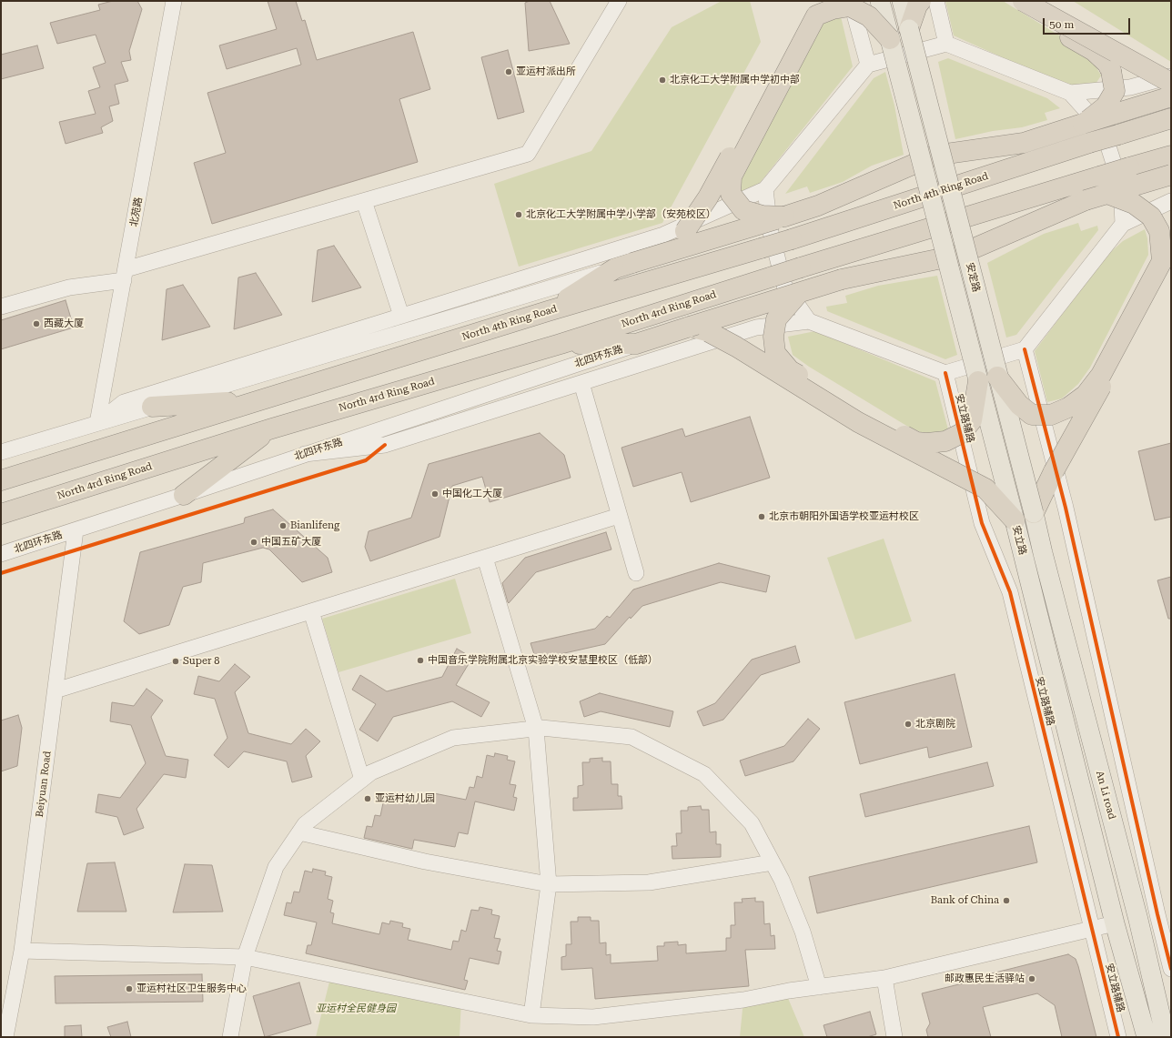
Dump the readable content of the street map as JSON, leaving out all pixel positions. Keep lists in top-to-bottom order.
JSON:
{
  "streets": {
    "highway": ["North 4th Ring Road", "North 4rd Ring Road"],
    "main road": ["安定路", "安立路", "An Li road"],
    "street": [
      "北苑路",
      "北四环东路",
      "安立路辅路",
      "Beiyuan Road"
    ]
  },
  "crossings": [
    ["安定路", "安立路"],
    ["安定路", "An Li road"],
    ["北四环东路", "Beiyuan Road"]
  ],
  "parks": ["亚运村全民健身园"],
  "places": [
    "亚运村派出所",
    "北京化工大学附属中学初中部",
    "北京化工大学附属中学小学部（安苑校区）",
    "西藏大厦",
    "中国化工大厦",
    "北京市朝阳外国语学校亚运村校区",
    "Bianlifeng",
    "中国五矿大厦",
    "中国音乐学院附属北京实验学校安慧里校区（低部）",
    "Super 8",
    "北京剧院",
    "亚运村幼儿园",
    "Bank of China",
    "邮政惠民生活驿站",
    "亚运村社区卫生服务中心"
  ],
  "scale_bar": "50 m"
}
